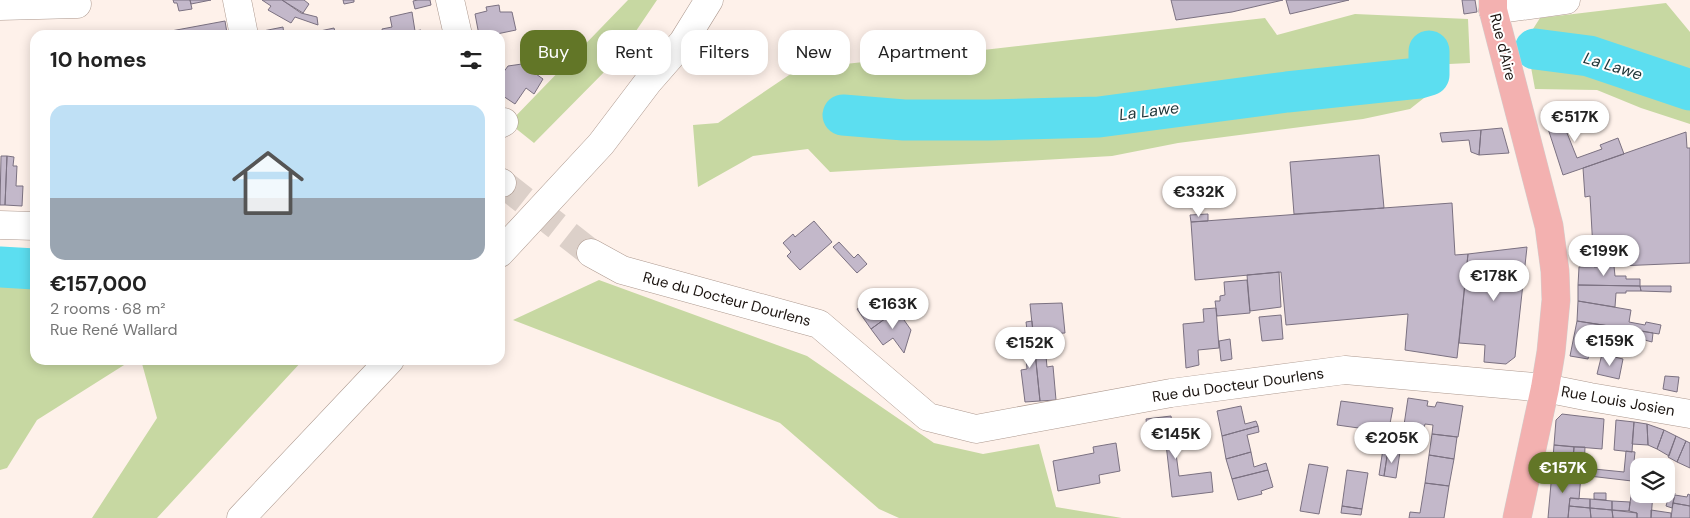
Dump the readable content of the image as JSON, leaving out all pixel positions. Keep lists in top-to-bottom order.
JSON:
{
  "streets": {
    "main road": ["Rue d'Aire"],
    "street": ["Rue du Docteur Dourlens", "Rue Louis Josien"]
  },
  "crossings": [
    ["Rue d'Aire", "Rue du Docteur Dourlens"],
    ["Rue d'Aire", "Rue Louis Josien"],
    ["Rue du Docteur Dourlens", "Rue Louis Josien"]
  ],
  "water": ["La Lawe"],
  "page": {
    "chip": [
      "Buy",
      "Rent",
      "Filters",
      "New",
      "Apartment"
    ],
    "heading": "10 homes",
    "list": [
      {
        "name": "€157,000",
        "note": "2 rooms · 68 m² · Rue René Wallard"
      }
    ],
    "price": [
      "€517K",
      "€332K",
      "€199K",
      "€178K",
      "€163K",
      "€159K",
      "€152K",
      "€145K",
      "€205K",
      "€157K"
    ]
  }
}
